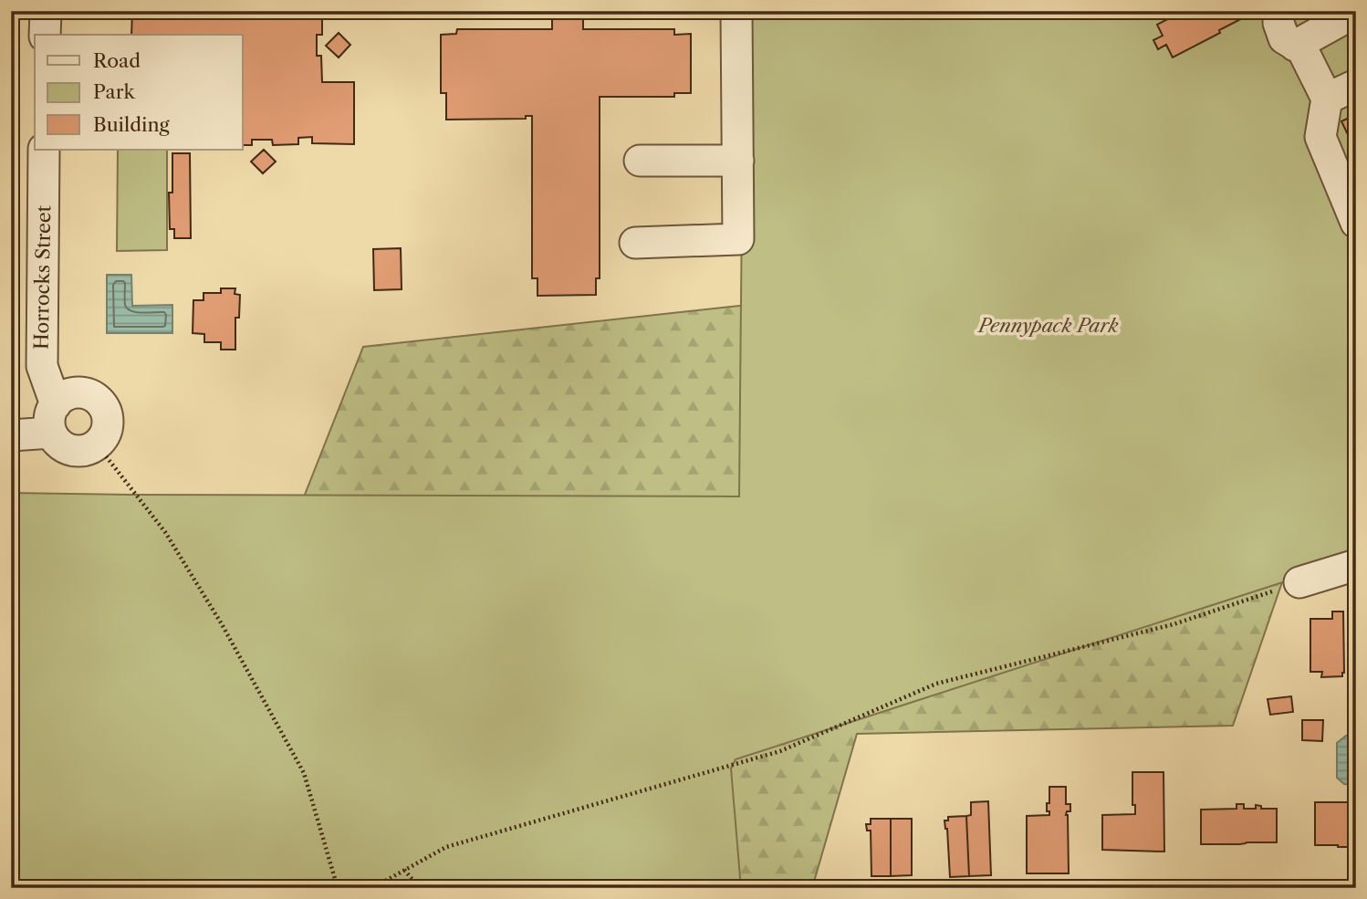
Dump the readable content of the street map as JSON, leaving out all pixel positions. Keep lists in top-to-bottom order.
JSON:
{
  "streets": {
    "street": ["Horrocks Street"]
  },
  "parks": ["Pennypack Park"],
  "legend": ["Road", "Park", "Building"]
}
